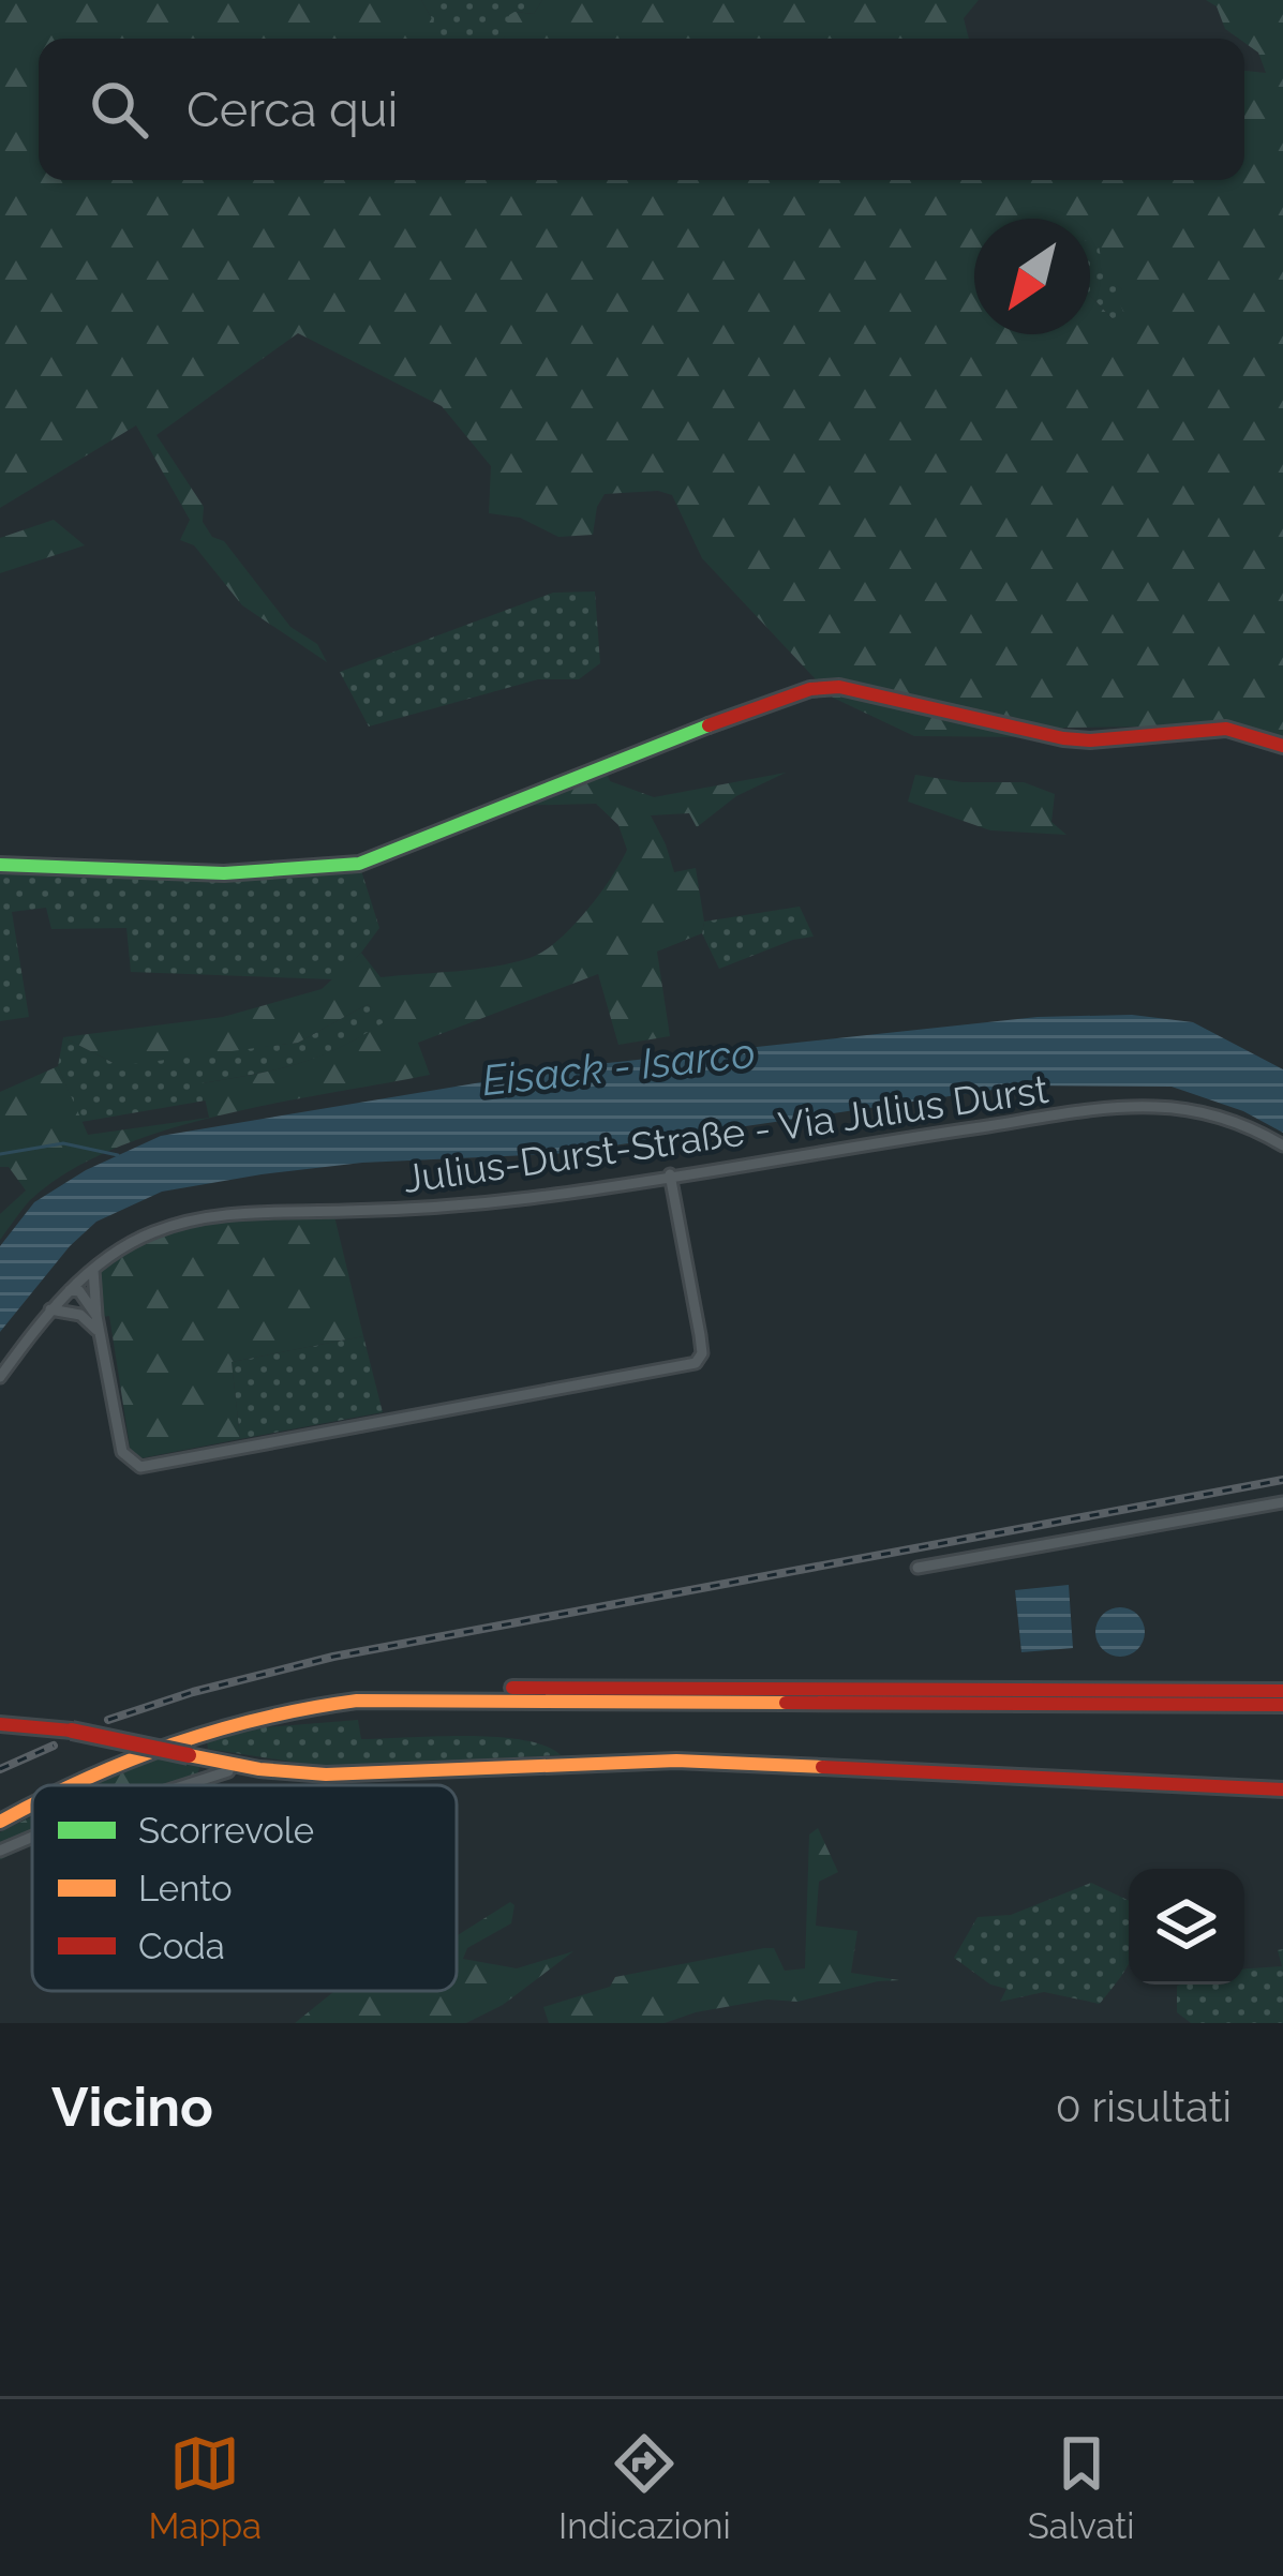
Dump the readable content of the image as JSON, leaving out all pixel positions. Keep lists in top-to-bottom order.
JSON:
{
  "streets": {
    "street": ["Julius-Durst-Straße - Via Julius Durst"]
  },
  "water": ["Eisack - Isarco"],
  "legend": ["Scorrevole", "Lento", "Coda"],
  "north": "bottom left",
  "page": {
    "search": "Cerca qui",
    "heading": ["Vicino", "0 risultati"],
    "nav": ["Mappa", "Indicazioni", "Salvati"]
  }
}
